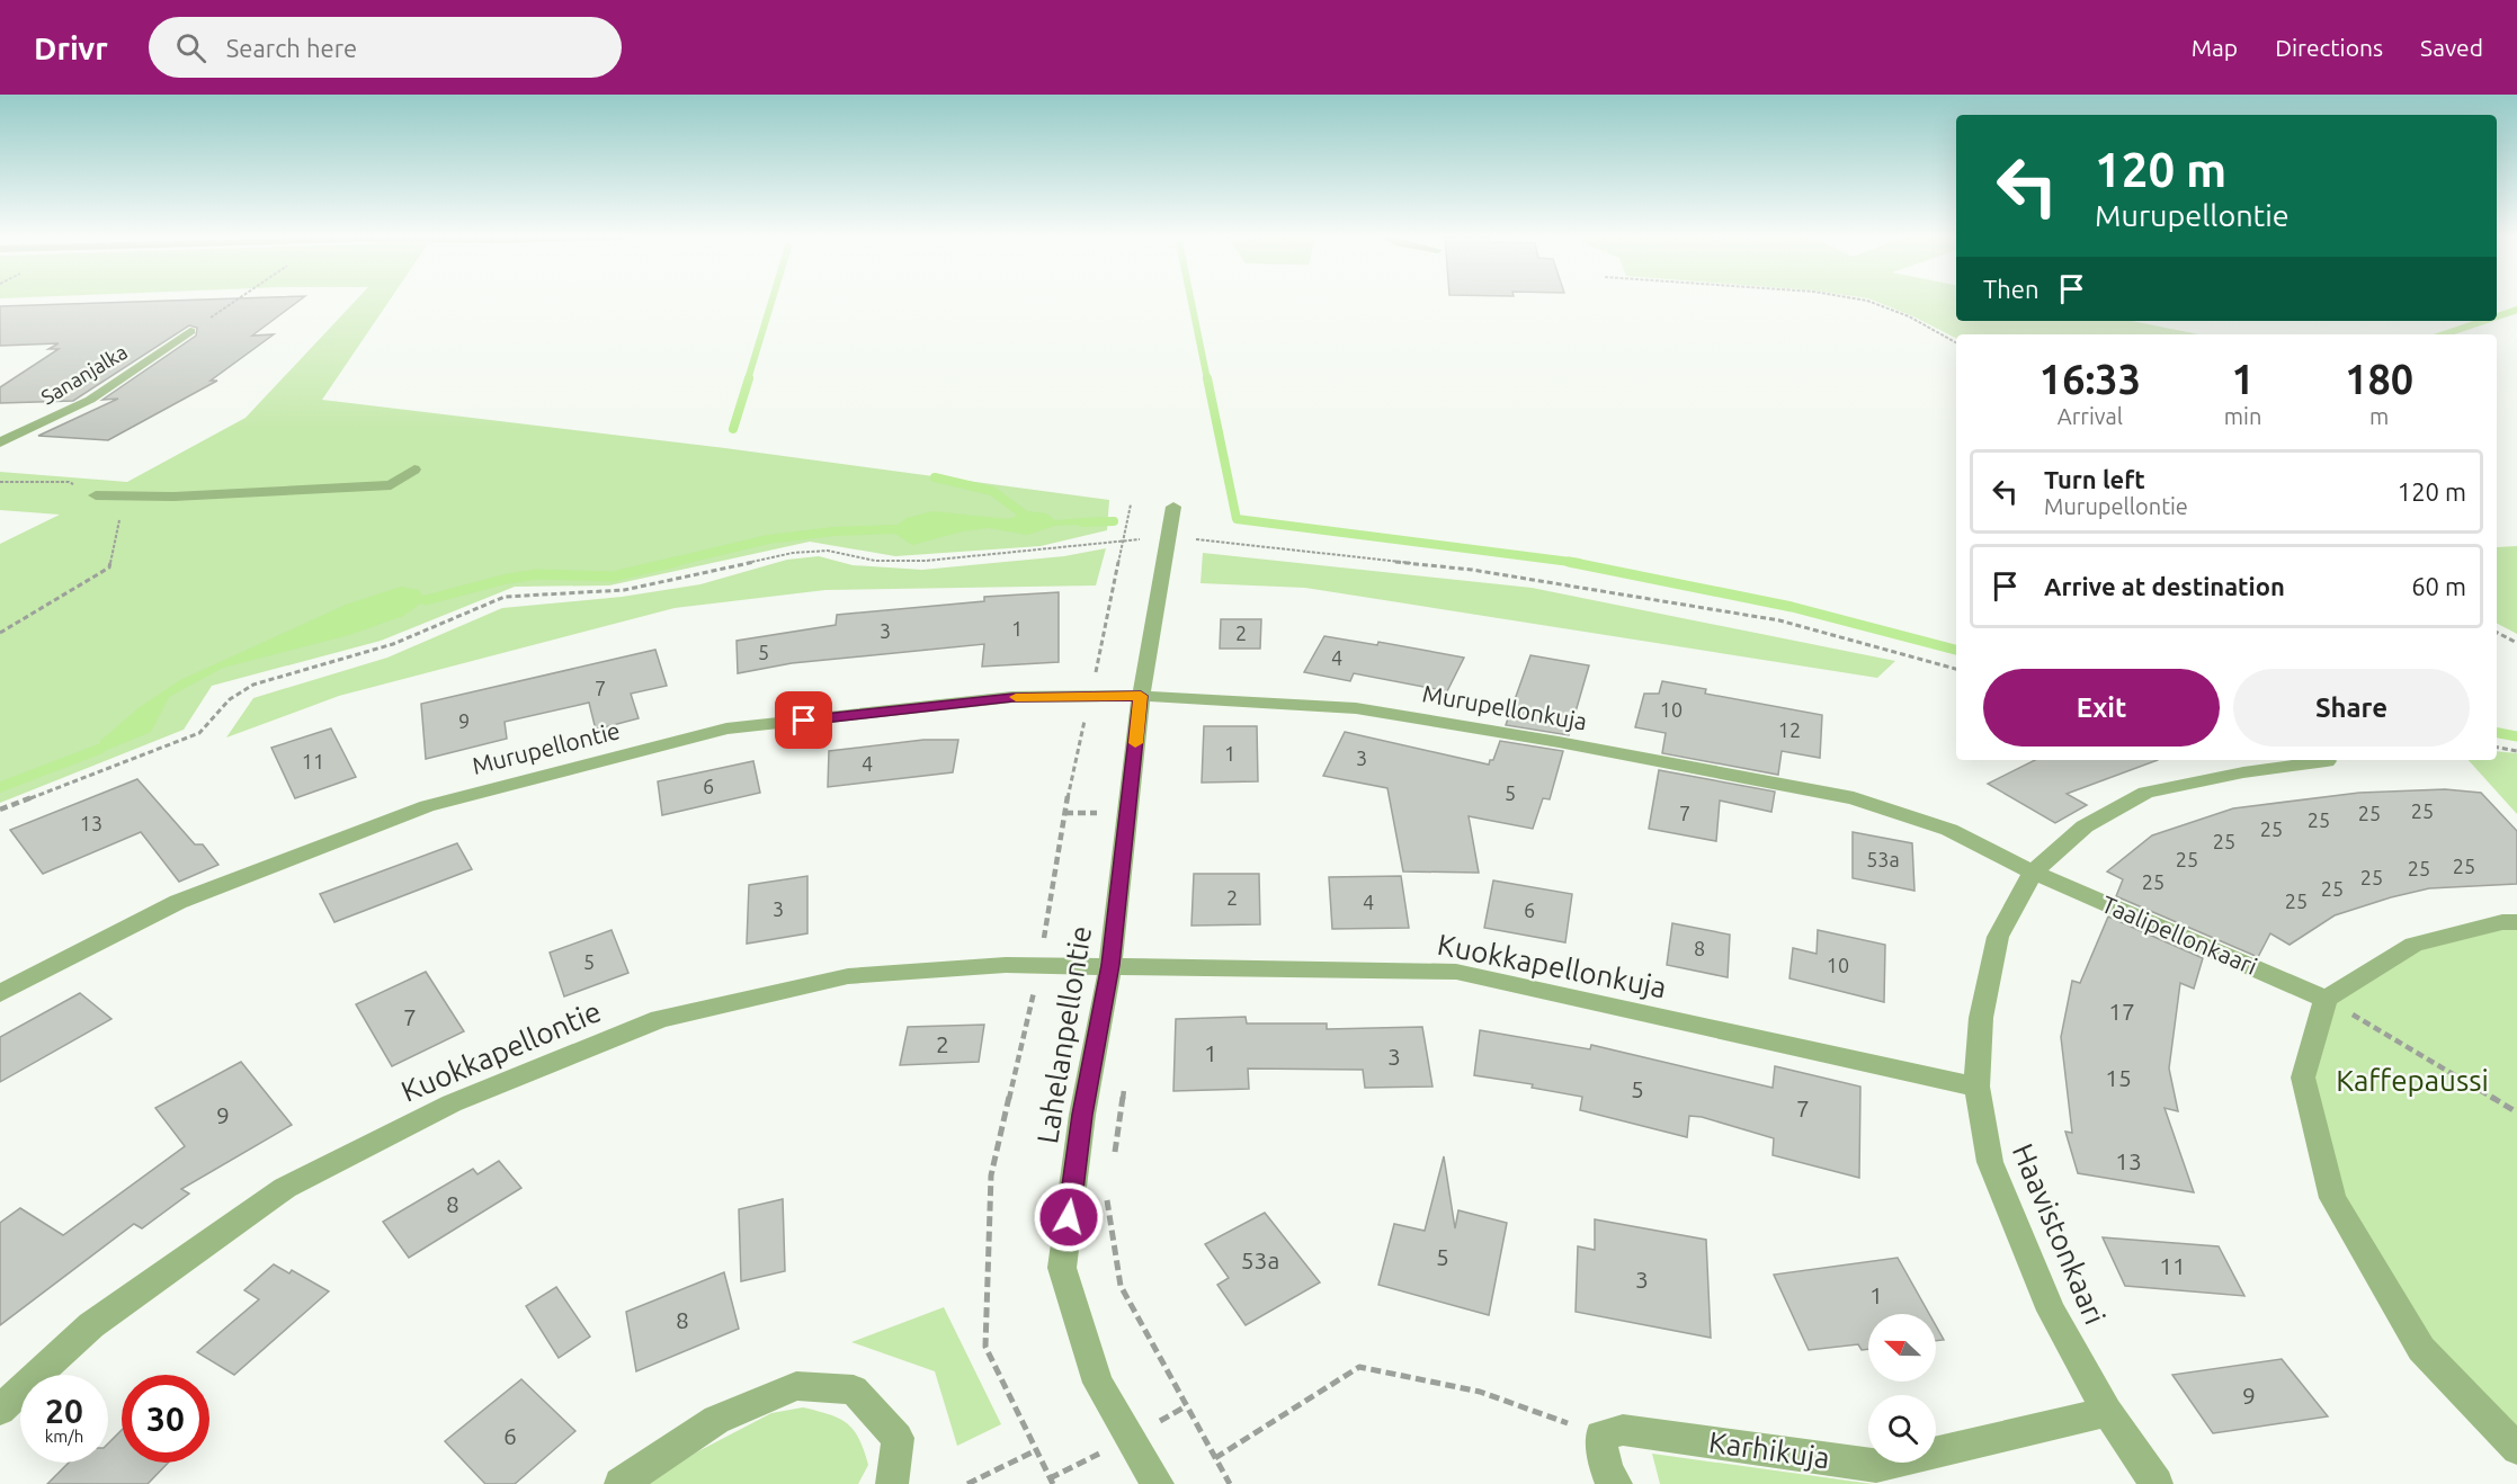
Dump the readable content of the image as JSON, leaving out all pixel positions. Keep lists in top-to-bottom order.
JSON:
{
  "streets": {
    "street": [
      "Sananjalka",
      "Murupellonkuja",
      "Murupellontie",
      "Taalipellonkaari",
      "Kuokkapellonkuja",
      "Lahelanpellontie",
      "Kuokkapellontie",
      "Haavistonkaari",
      "Karhikuja"
    ]
  },
  "crossings": [
    ["Murupellonkuja", "Murupellontie"],
    ["Murupellonkuja", "Taalipellonkaari"],
    ["Murupellonkuja", "Lahelanpellontie"],
    ["Murupellonkuja", "Haavistonkaari"],
    ["Murupellontie", "Lahelanpellontie"],
    ["Taalipellonkaari", "Haavistonkaari"],
    ["Kuokkapellonkuja", "Lahelanpellontie"],
    ["Kuokkapellonkuja", "Kuokkapellontie"],
    ["Kuokkapellonkuja", "Haavistonkaari"],
    ["Lahelanpellontie", "Kuokkapellontie"],
    ["Haavistonkaari", "Karhikuja"]
  ],
  "parks": ["Kaffepaussi"],
  "house_numbers": [
    "1",
    "3",
    "2",
    "5",
    "4",
    "7",
    "10",
    "9",
    "12",
    "1",
    "3",
    "11",
    "4",
    "6",
    "5",
    "25",
    "7",
    "25",
    "25",
    "13",
    "25",
    "25",
    "53a",
    "25",
    "25",
    "25",
    "25",
    "25",
    "25",
    "2",
    "25",
    "4",
    "3",
    "6",
    "8",
    "5",
    "10",
    "17",
    "7",
    "2",
    "1",
    "3",
    "15",
    "5",
    "7",
    "9",
    "13",
    "8",
    "5",
    "53a",
    "11",
    "3",
    "1",
    "8",
    "9",
    "6"
  ],
  "north": "left",
  "page": {
    "header": "Drivr",
    "search": "Search here",
    "nav": ["Map", "Directions", "Saved"],
    "turn": ["120 m", "Murupellontie"],
    "then": "Then",
    "eta": [
      "16:33",
      "Arrival",
      "1",
      "min",
      "180",
      "m"
    ],
    "list": [
      {
        "name": "Turn left",
        "note": "Murupellontie",
        "value": "120 m"
      },
      {
        "name": "Arrive at destination",
        "value": "60 m"
      }
    ],
    "buttons": ["Exit", "Share"],
    "speed": "20 km/h",
    "limit": "30"
  }
}
